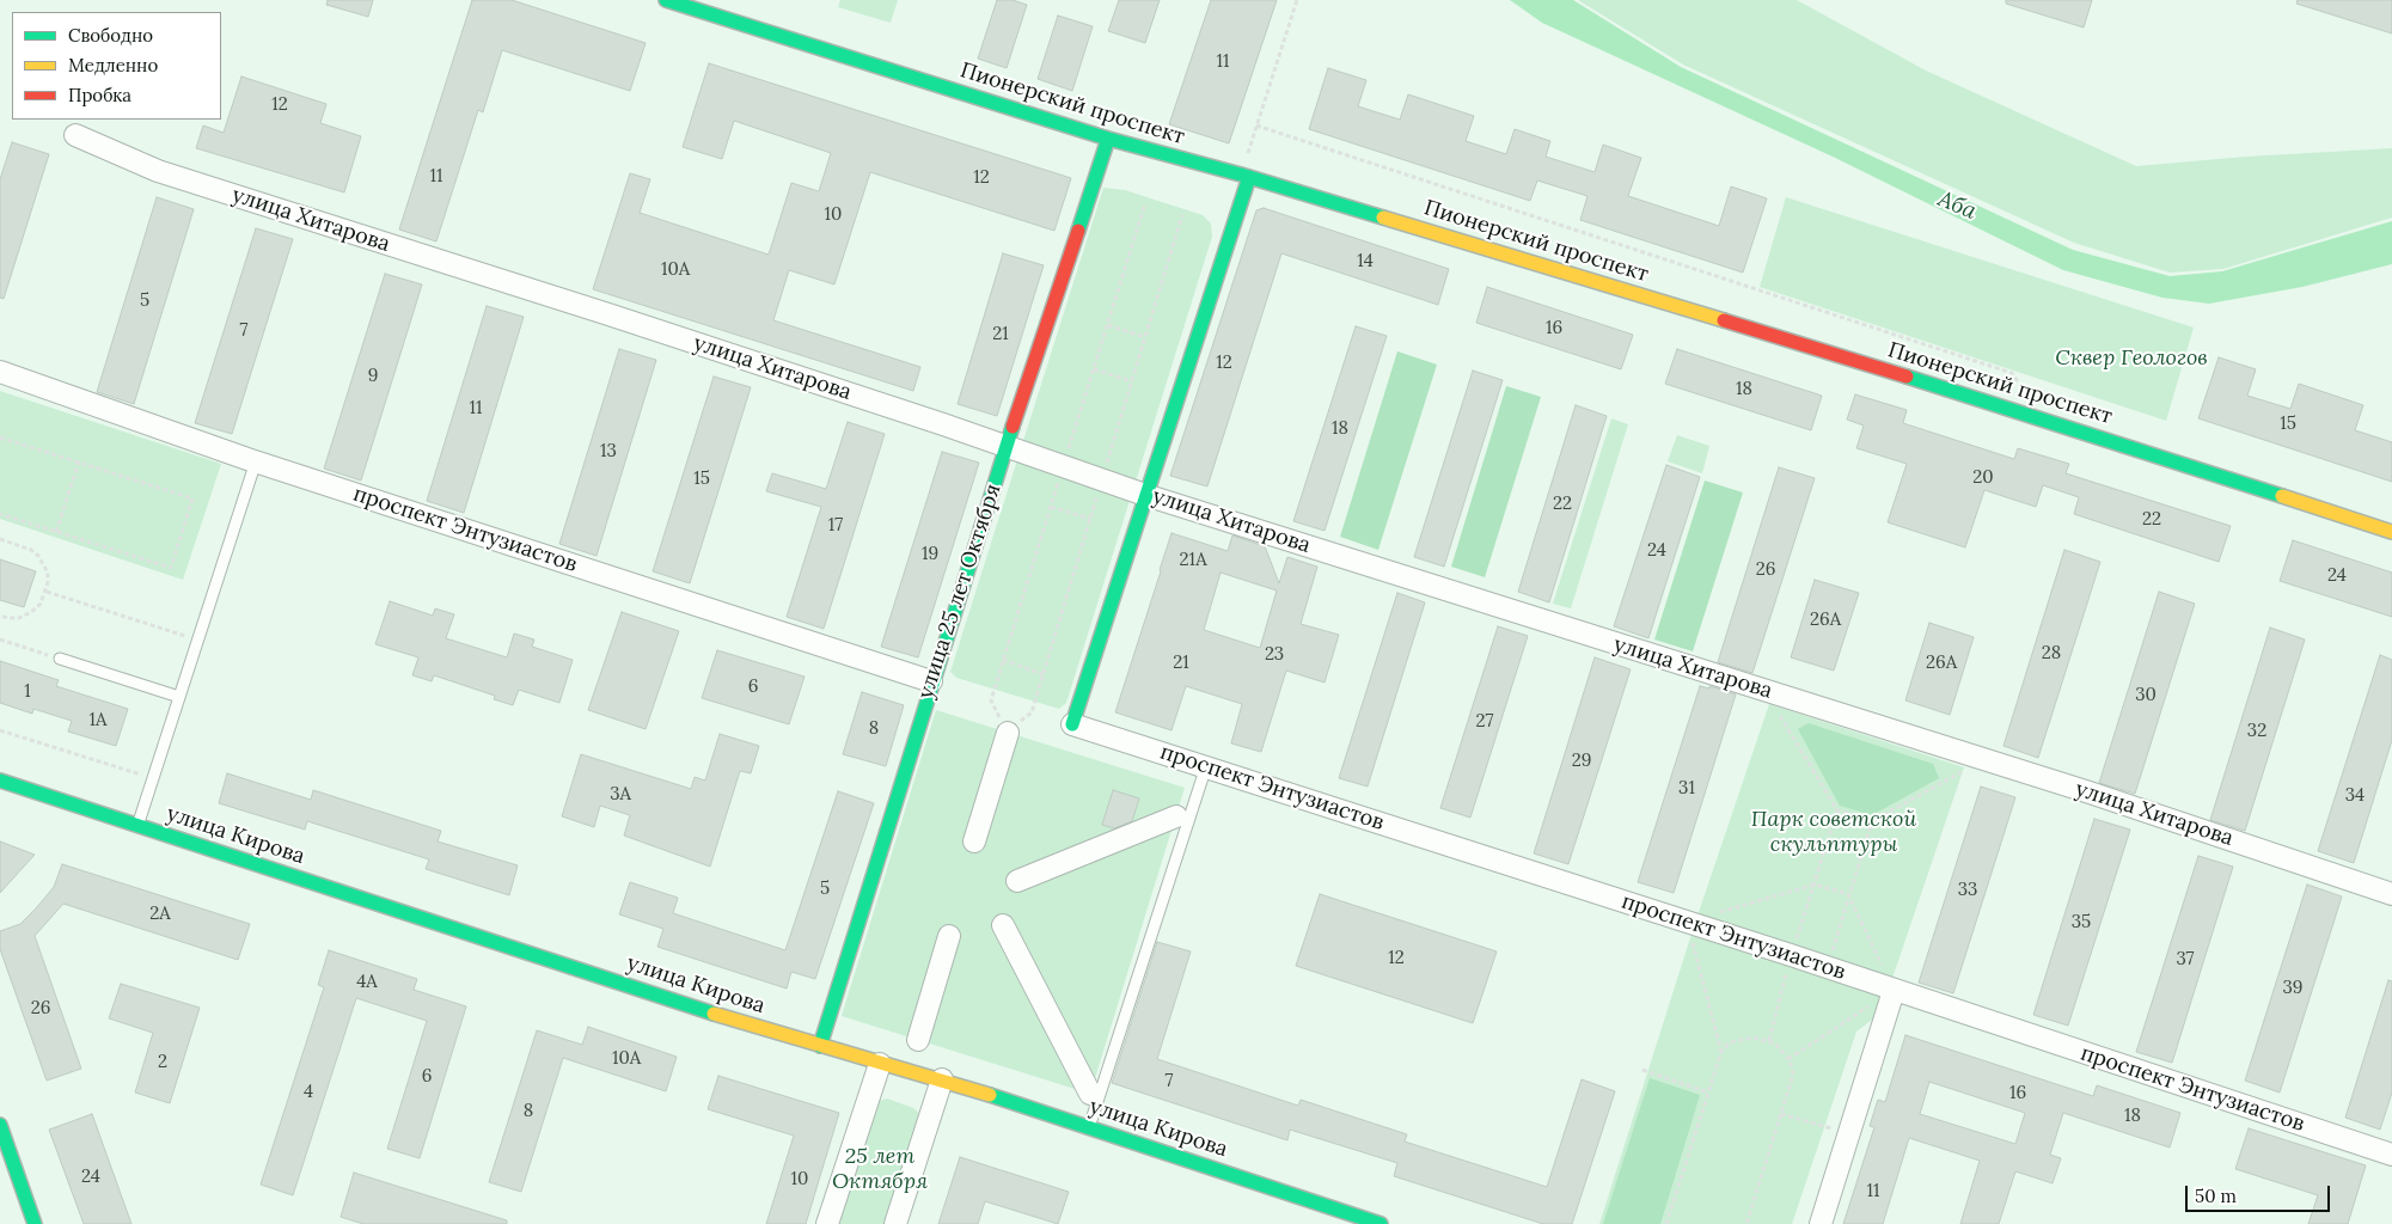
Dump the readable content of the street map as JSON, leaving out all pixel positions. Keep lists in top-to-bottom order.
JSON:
{
  "streets": {
    "street": [
      "Пионерский проспект",
      "улица Хитарова",
      "проспект Энтузиастов",
      "улица 25 лет Октября",
      "улица Кирова"
    ]
  },
  "crossings": [
    ["Пионерский проспект", "улица 25 лет Октября"],
    ["улица Хитарова", "улица 25 лет Октября"],
    ["проспект Энтузиастов", "улица 25 лет Октября"],
    ["улица 25 лет Октября", "улица Кирова"]
  ],
  "water": ["Аба"],
  "parks": ["Сквер Геологов", "Парк советской скульптуры", "25 лет Октября"],
  "house_numbers": [
    "11",
    "12",
    "11",
    "12",
    "10",
    "14",
    "10А",
    "5",
    "16",
    "7",
    "21",
    "12",
    "9",
    "18",
    "11",
    "15",
    "18",
    "13",
    "20",
    "15",
    "22",
    "22",
    "17",
    "24",
    "19",
    "21А",
    "26",
    "24",
    "26А",
    "28",
    "23",
    "21",
    "26А",
    "6",
    "1",
    "30",
    "1А",
    "27",
    "8",
    "32",
    "29",
    "31",
    "3А",
    "34",
    "5",
    "33",
    "2А",
    "35",
    "12",
    "37",
    "4А",
    "39",
    "26",
    "10А",
    "2",
    "6",
    "7",
    "4",
    "16",
    "8",
    "18",
    "24",
    "10",
    "11"
  ],
  "legend": ["Свободно", "Медленно", "Пробка"],
  "scale_bar": "50 m"
}
